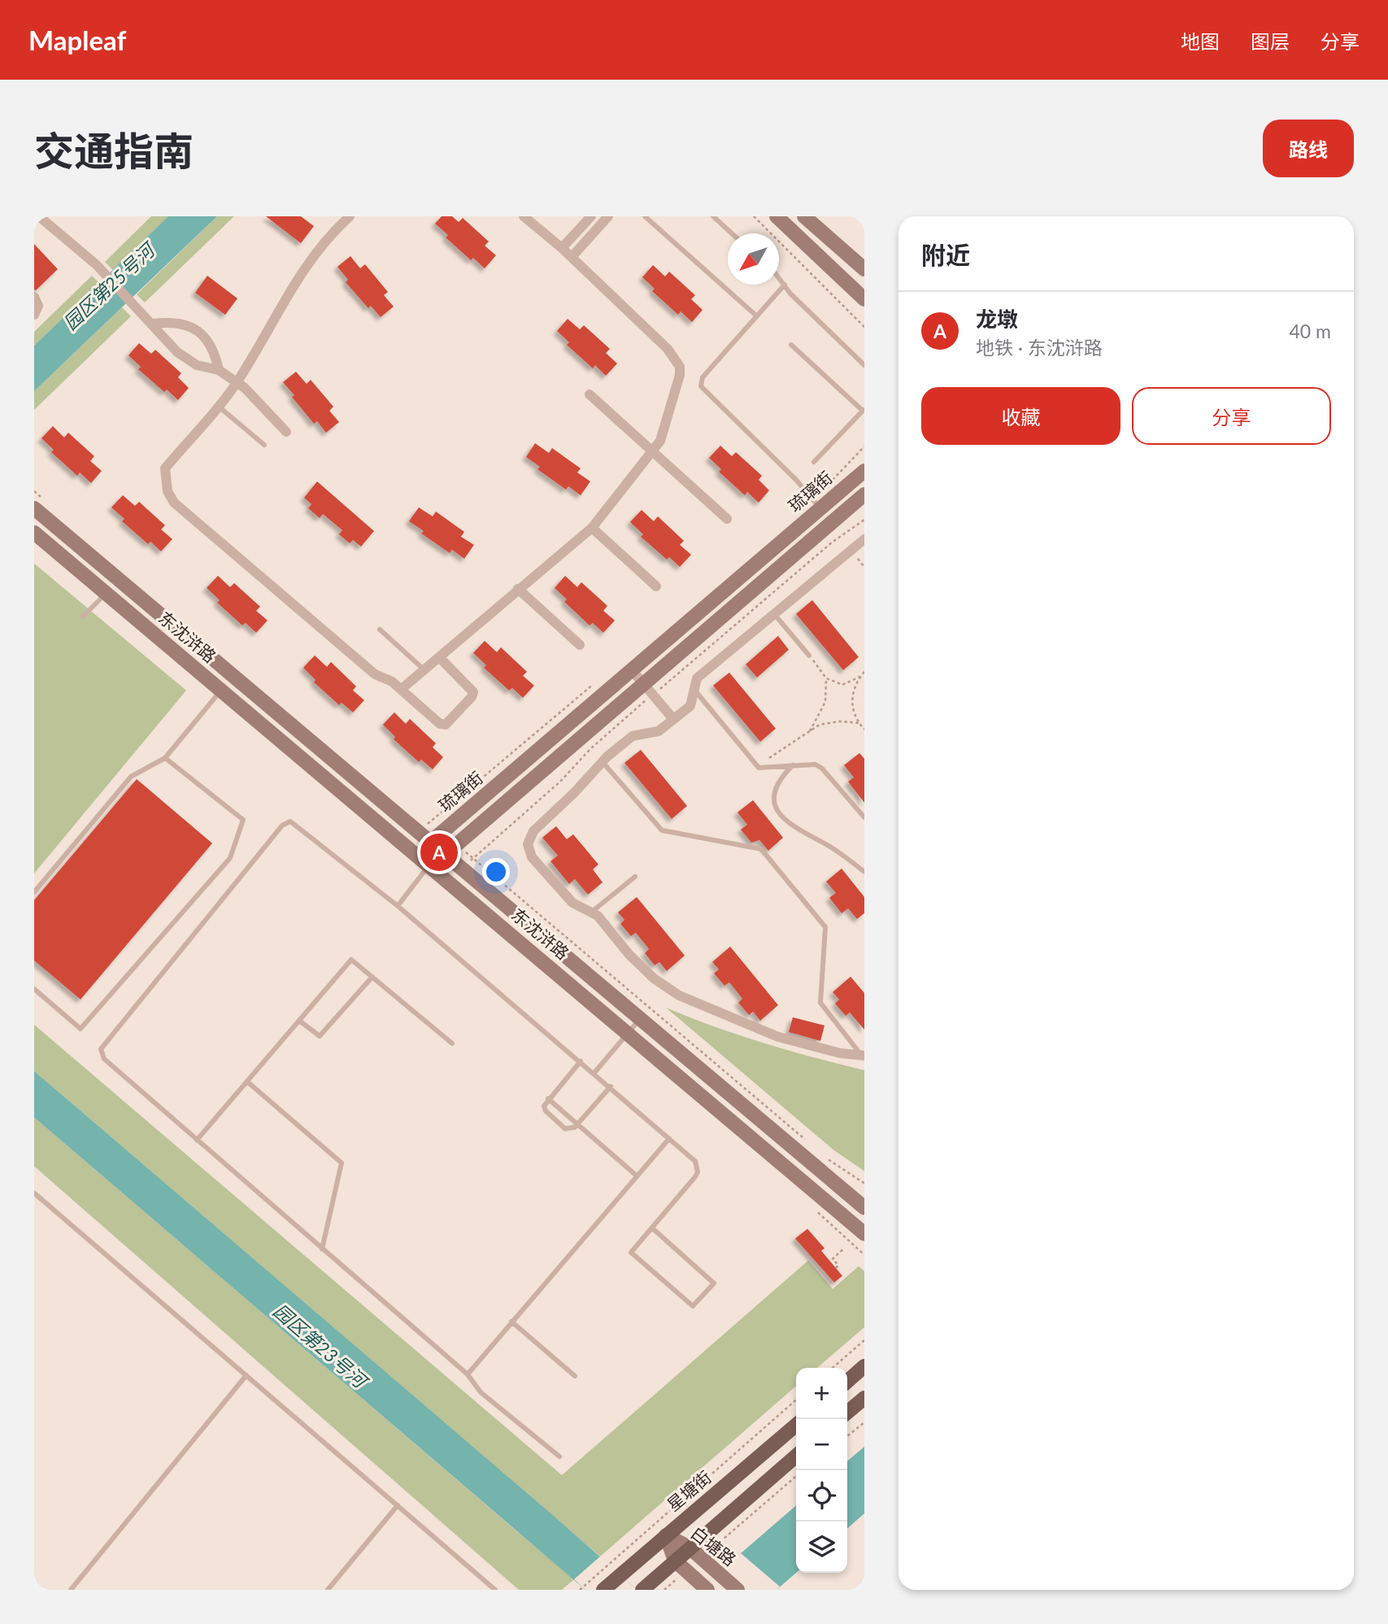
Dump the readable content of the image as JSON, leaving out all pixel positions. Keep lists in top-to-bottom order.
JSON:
{
  "streets": {
    "main road": [
      "琉璃街",
      "东沈浒路",
      "星塘街",
      "白塘路"
    ]
  },
  "crossings": [
    ["琉璃街", "东沈浒路"],
    ["星塘街", "白塘路"]
  ],
  "water": ["园区第25号河", "园区第23号河"],
  "north": "bottom left",
  "page": {
    "header": "Mapleaf",
    "nav": ["地图", "图层", "分享"],
    "title": "交通指南",
    "buttons": [
      "路线",
      ["收藏", "分享"]
    ],
    "heading": "附近",
    "list": [
      {
        "mark": "A",
        "name": "龙墩",
        "note": "地铁 · 东沈浒路",
        "value": "40 m"
      }
    ],
    "pins": "A",
    "map_buttons": ["+", "−"]
  }
}
